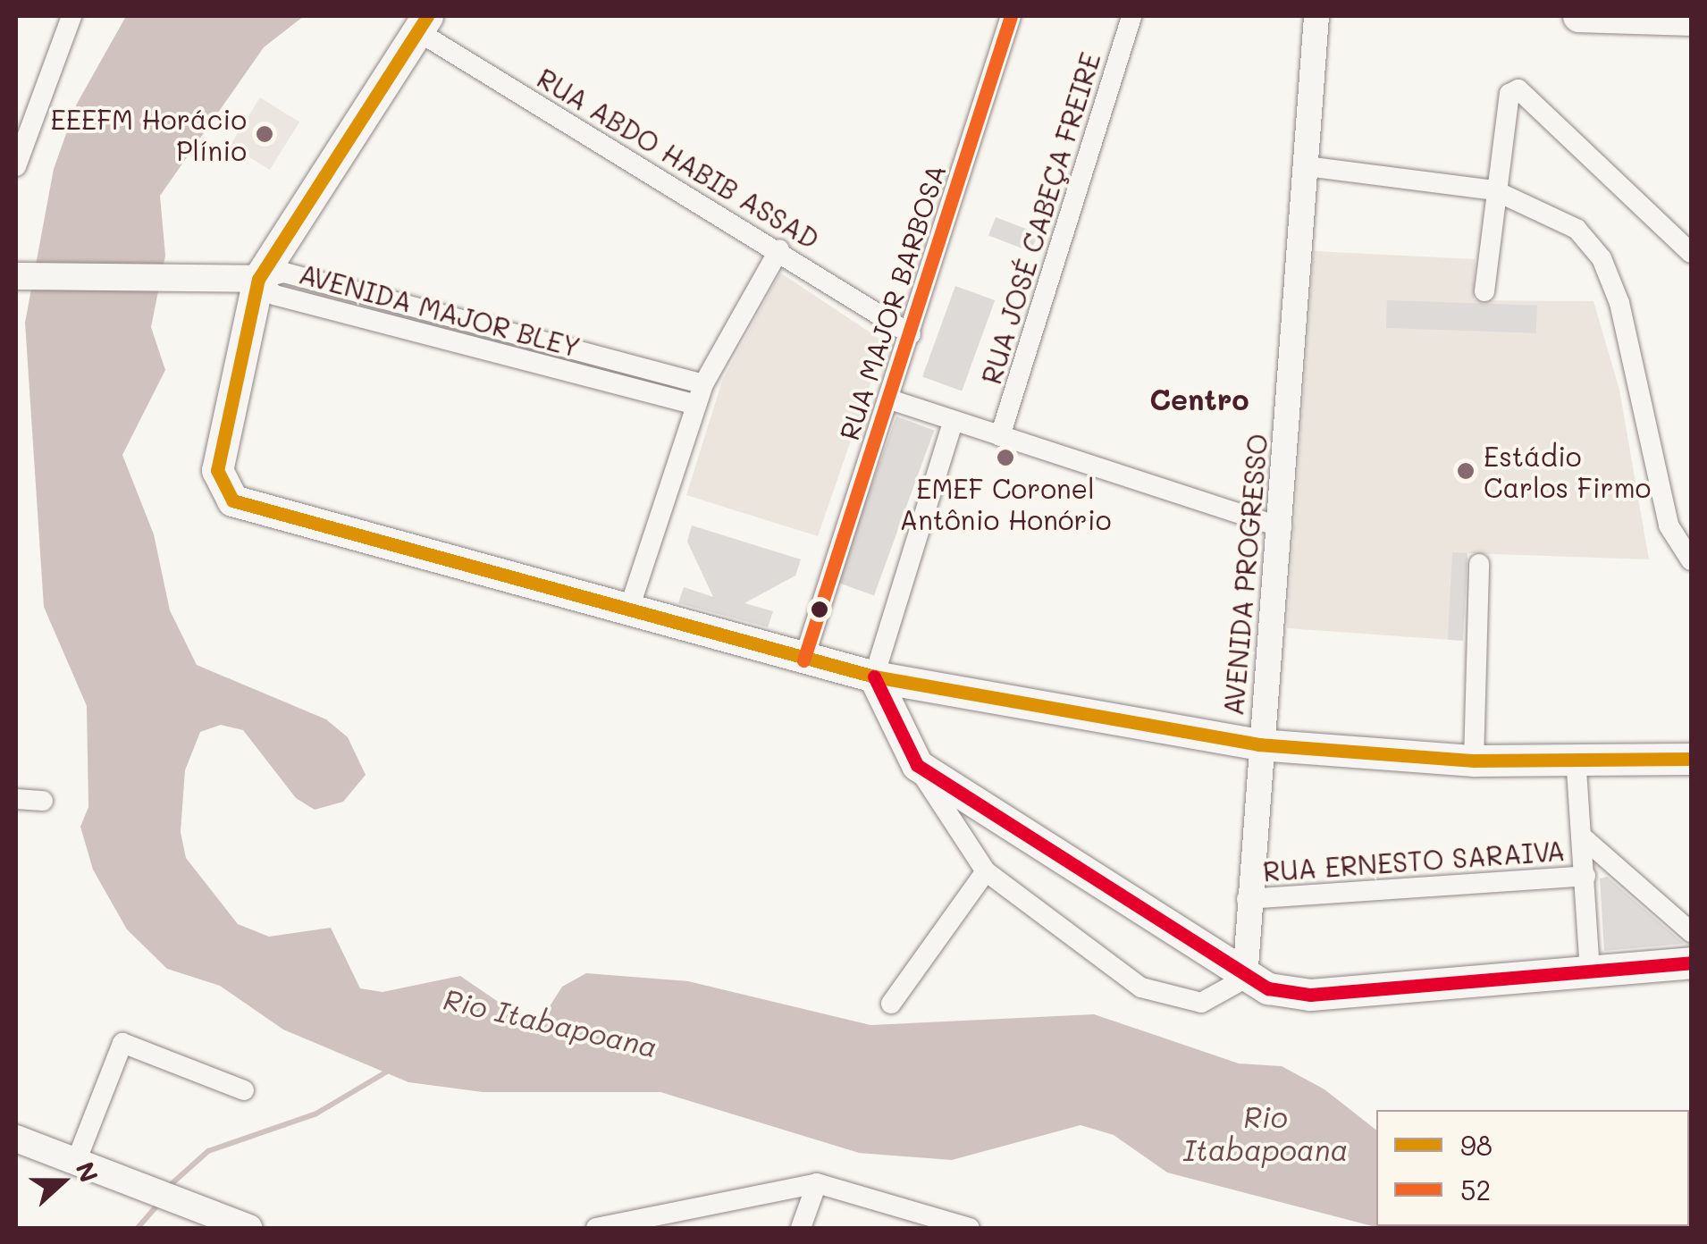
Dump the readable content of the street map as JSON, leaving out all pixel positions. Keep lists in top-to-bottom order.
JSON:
{
  "streets": {
    "street": [
      "RUA ABDO HABIB ASSAD",
      "RUA JOSÉ CABEÇA FREIRE",
      "RUA MAJOR BARBOSA",
      "AVENIDA MAJOR BLEY",
      "AVENIDA PROGRESSO",
      "RUA ERNESTO SARAIVA"
    ]
  },
  "crossings": [
    ["RUA ABDO HABIB ASSAD", "RUA MAJOR BARBOSA"],
    ["AVENIDA PROGRESSO", "RUA ERNESTO SARAIVA"]
  ],
  "districts": ["Centro"],
  "water": ["Rio Itabapoana"],
  "places": ["EEEFM Horácio Plínio", "EMEF Coronel Antônio Honório", "Estádio Carlos Firmo"],
  "lines": ["transit line 98", "transit line 52"],
  "legend": ["98", "52"],
  "north": "right"
}
